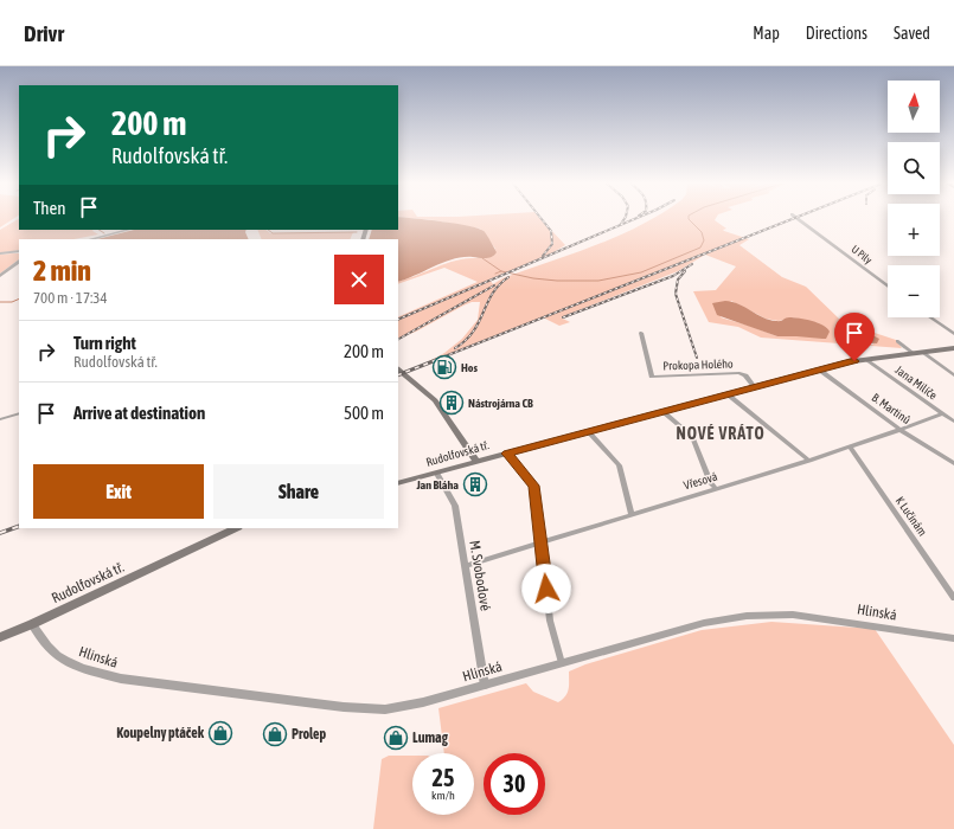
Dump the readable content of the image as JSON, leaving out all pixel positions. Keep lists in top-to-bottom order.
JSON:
{
  "streets": {
    "main road": ["Rudolfovská tř."],
    "street": [
      "U Pily",
      "Prokopa Holého",
      "Jana Milíče",
      "B. Martinů",
      "Vřesová",
      "K Lučinám",
      "M. Svobodové",
      "Hlinská"
    ]
  },
  "crossings": [
    ["Prokopa Holého", "Rudolfovská tř."],
    ["Jana Milíče", "Rudolfovská tř."],
    ["Jana Milíče", "Vřesová"],
    ["B. Martinů", "Rudolfovská tř."],
    ["B. Martinů", "Vřesová"],
    ["Rudolfovská tř.", "M. Svobodové"],
    ["Rudolfovská tř.", "Hlinská"],
    ["Vřesová", "K Lučinám"],
    ["Vřesová", "M. Svobodové"],
    ["M. Svobodové", "Hlinská"]
  ],
  "districts": ["NOVÉ VRÁTO"],
  "places": {
    "fuel station": ["Hos"],
    "building": ["Nástrojárna CB", "Jan Bláha"],
    "shop": ["Koupelny ptáček", "Prolep", "Lumag"]
  },
  "north": "top",
  "page": {
    "header": "Drivr",
    "nav": ["Map", "Directions", "Saved"],
    "map_buttons": ["+", "−"],
    "turn": ["200 m", "Rudolfovská tř."],
    "then": "Then",
    "heading": ["2 min", "700 m · 17:34"],
    "list": [
      {
        "name": "Turn right",
        "note": "Rudolfovská tř.",
        "value": "200 m"
      },
      {
        "name": "Arrive at destination",
        "value": "500 m"
      }
    ],
    "buttons": ["Exit", "Share"],
    "speed": "25 km/h",
    "limit": "30"
  }
}
